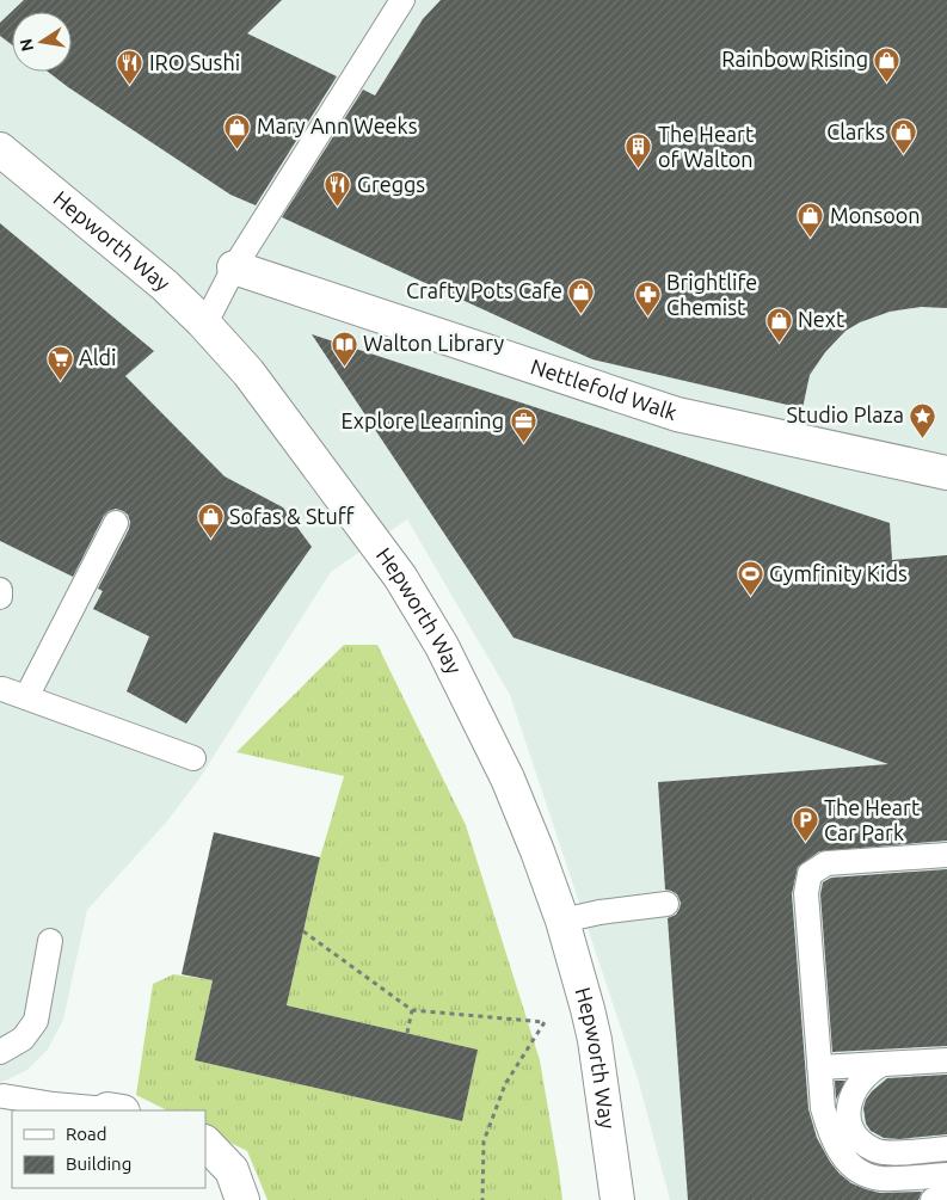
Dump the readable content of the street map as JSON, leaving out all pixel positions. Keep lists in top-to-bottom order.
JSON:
{
  "streets": {
    "main road": ["Hepworth Way", "Nettlefold Walk"]
  },
  "places": {
    "shop": [
      "Rainbow Rising",
      "Mary Ann Weeks",
      "Clarks",
      "Monsoon",
      "Crafty Pots Cafe",
      "Next",
      "Sofas & Stuff"
    ],
    "restaurant": ["IRO Sushi", "Greggs"],
    "building": ["The Heart of Walton"],
    "pharmacy": ["Brightlife Chemist"],
    "library": ["Walton Library"],
    "supermarket": ["Aldi"],
    "place": ["Studio Plaza"],
    "office": ["Explore Learning"],
    "sports": ["Gymfinity Kids"],
    "parking": ["The Heart Car Park"]
  },
  "legend": ["Road", "Building"],
  "north": "left"
}
